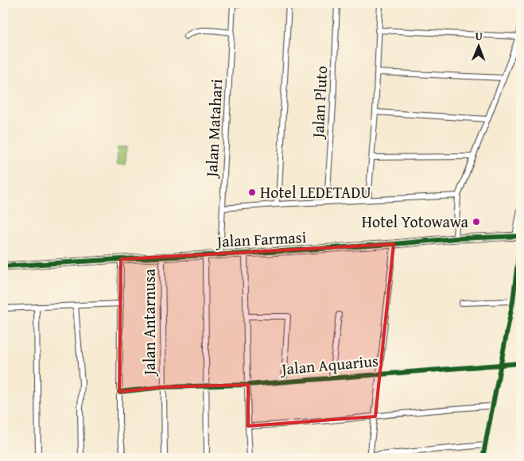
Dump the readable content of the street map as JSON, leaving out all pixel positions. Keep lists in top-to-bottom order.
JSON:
{
  "streets": {
    "street": [
      "Jalan Pluto",
      "Jalan Matahari",
      "Jalan Farmasi",
      "Jalan Antarnusa",
      "Jalan Aquarius"
    ]
  },
  "crossings": [
    ["Jalan Matahari", "Jalan Farmasi"],
    ["Jalan Farmasi", "Jalan Antarnusa"],
    ["Jalan Antarnusa", "Jalan Aquarius"]
  ],
  "places": ["Hotel LEDETADU", "Hotel Yotowawa"],
  "north": "top"
}
